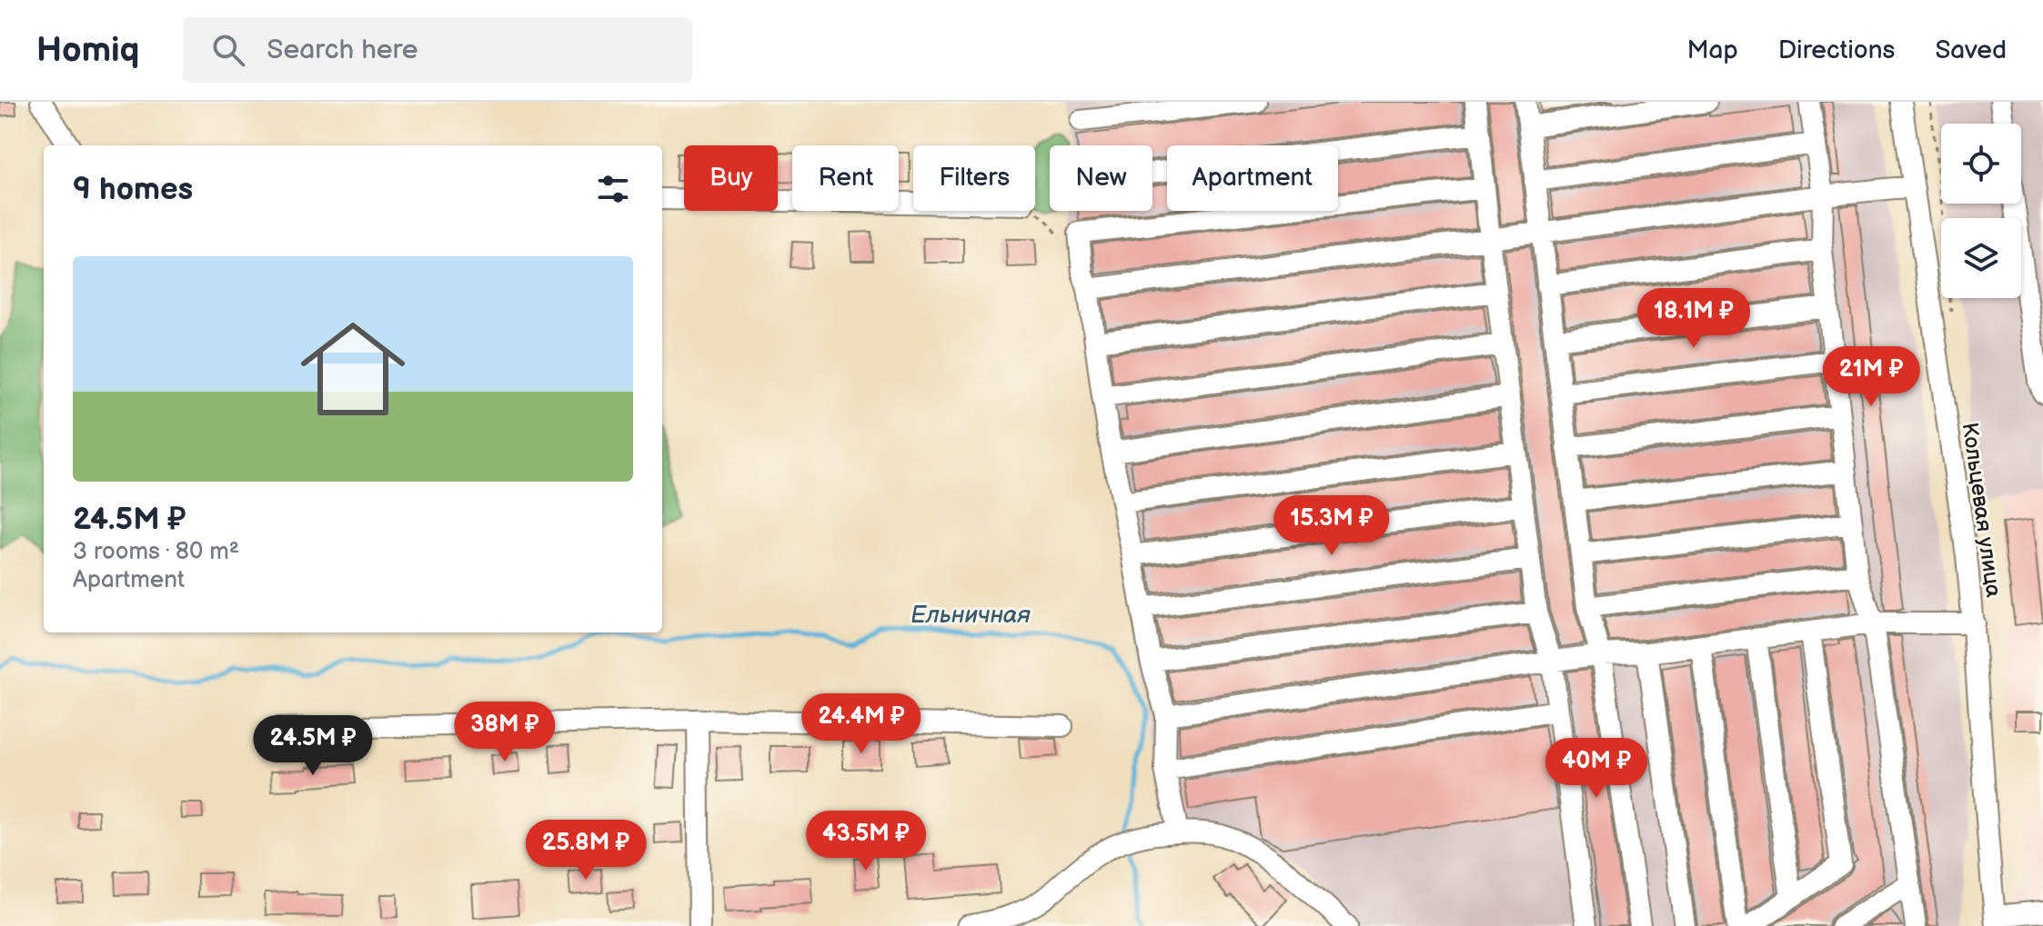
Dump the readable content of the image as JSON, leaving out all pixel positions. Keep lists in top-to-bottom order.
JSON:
{
  "streets": {
    "street": ["Кольцевая улица"]
  },
  "water": ["Ельничная"],
  "page": {
    "header": "Homiq",
    "search": "Search here",
    "nav": ["Map", "Directions", "Saved"],
    "chip": [
      "Buy",
      "Rent",
      "Filters",
      "New",
      "Apartment"
    ],
    "heading": "9 homes",
    "list": [
      {
        "name": "24.5M ₽",
        "note": "3 rooms · 80 m² · Apartment"
      }
    ],
    "price": [
      "18.1M ₽",
      "21M ₽",
      "15.3M ₽",
      "24.4M ₽",
      "38M ₽",
      "24.5M ₽",
      "40M ₽",
      "43.5M ₽",
      "25.8M ₽"
    ]
  }
}
